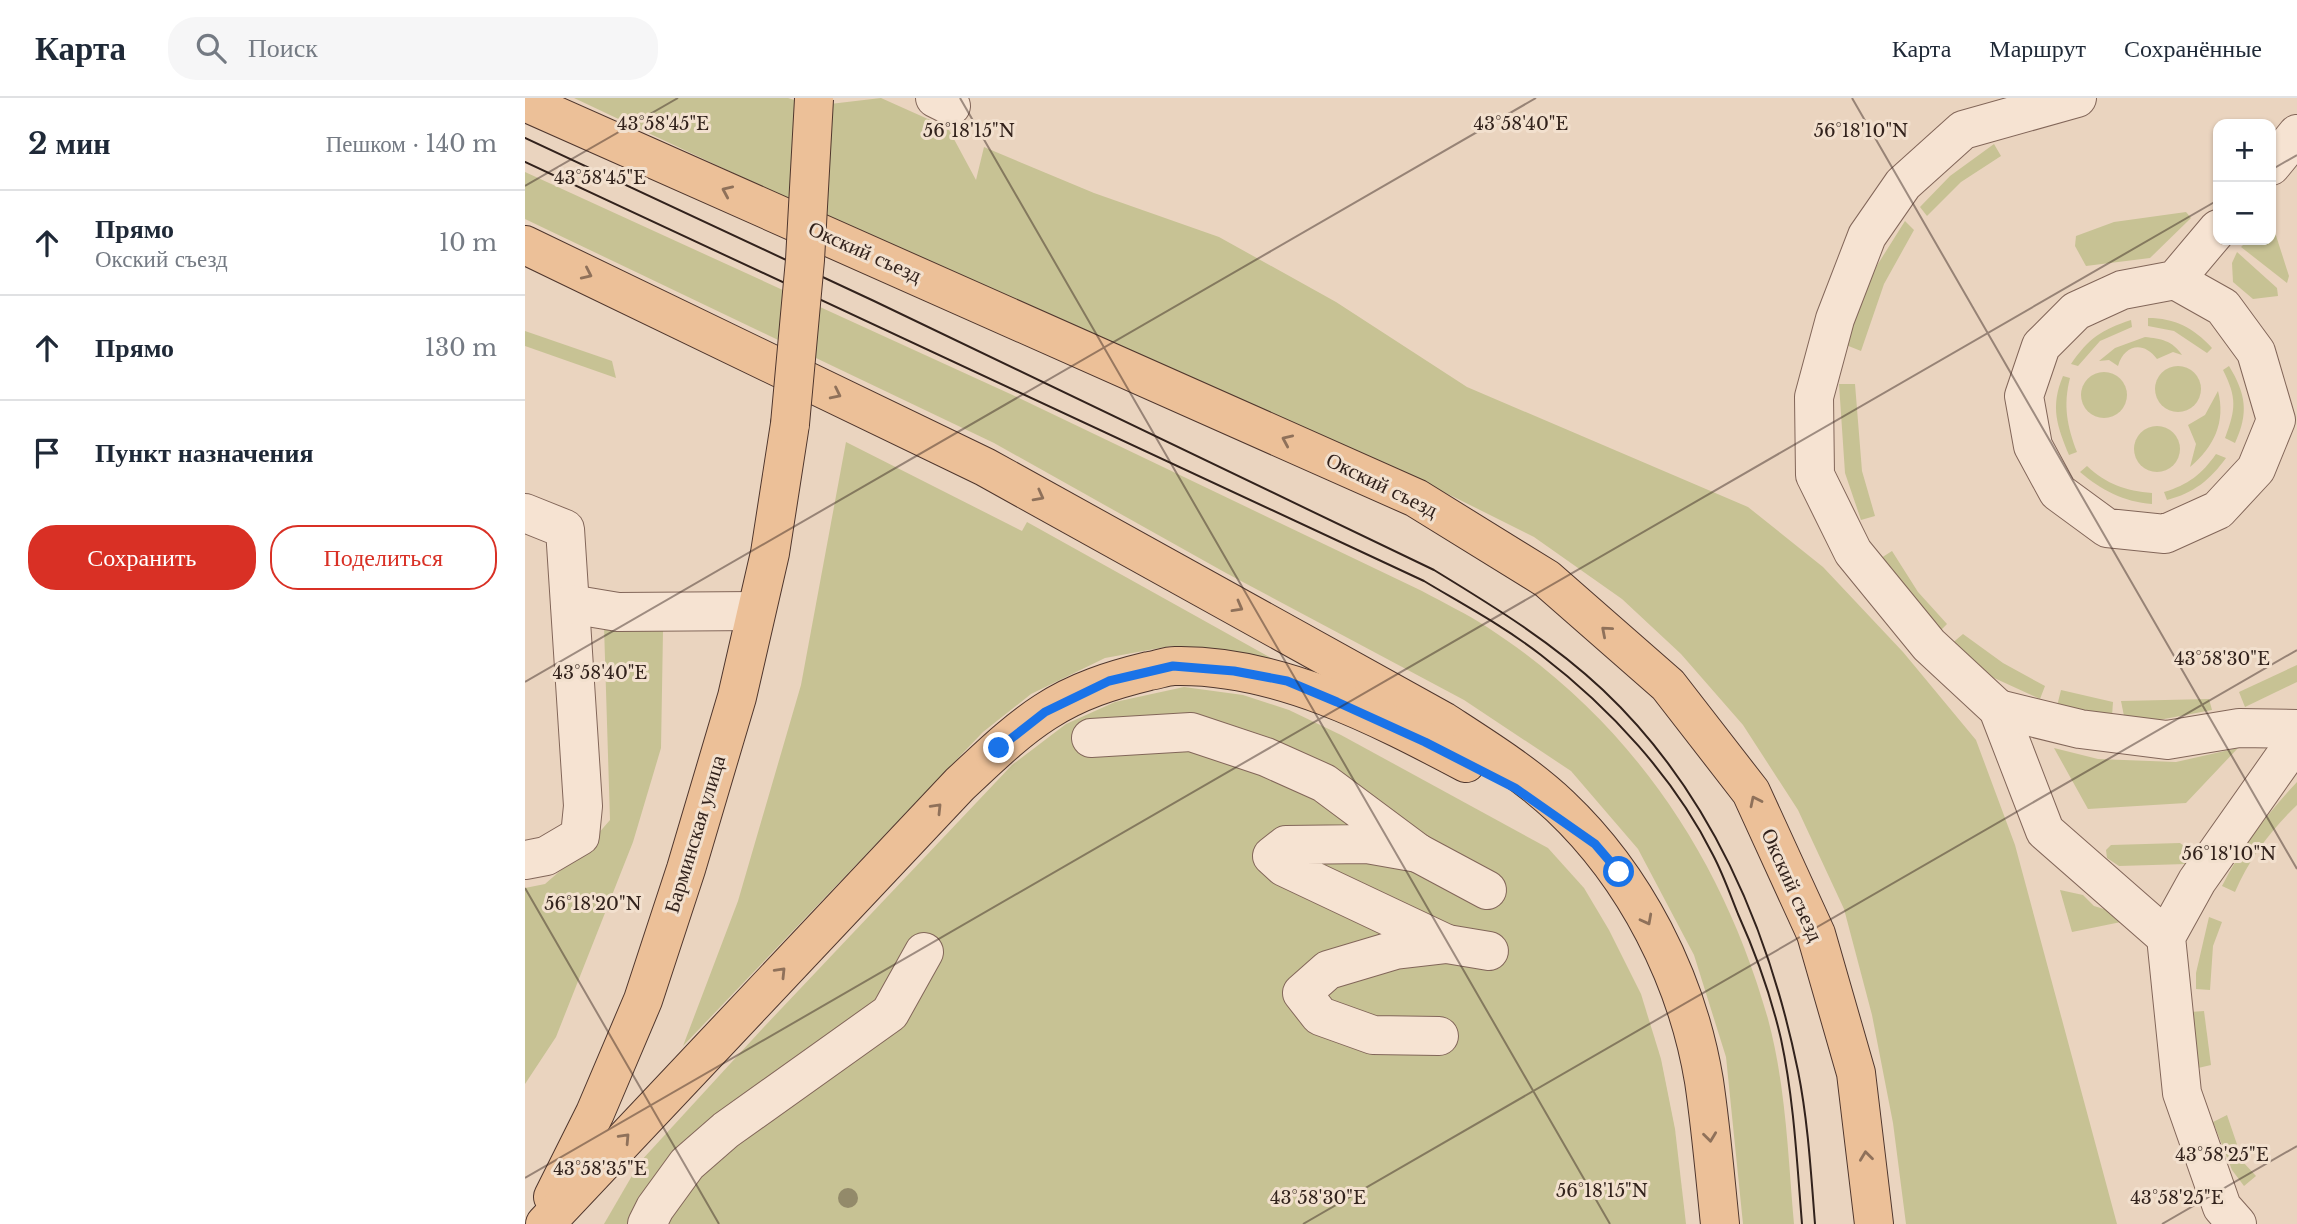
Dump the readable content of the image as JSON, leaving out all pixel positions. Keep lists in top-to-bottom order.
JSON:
{
  "streets": {
    "main road": ["Окский съезд", "Барминская улица"]
  },
  "page": {
    "header": "Карта",
    "search": "Поиск",
    "nav": ["Карта", "Маршрут", "Сохранённые"],
    "heading": ["2 мин", "Пешком · 140 m"],
    "map_buttons": ["+", "−"],
    "list": [
      ["Прямо", "Окский съезд", "10 m"],
      ["Прямо", "130 m"],
      "Пункт назначения"
    ],
    "buttons": ["Сохранить", "Поделиться"]
  },
  "coordinates": [
    "43°58'45\"E",
    "43°58'40\"E",
    "56°18'10\"N",
    "56°18'15\"N",
    "43°58'30\"E",
    "56°18'20\"N",
    "43°58'25\"E",
    "43°58'35\"E"
  ]
}
